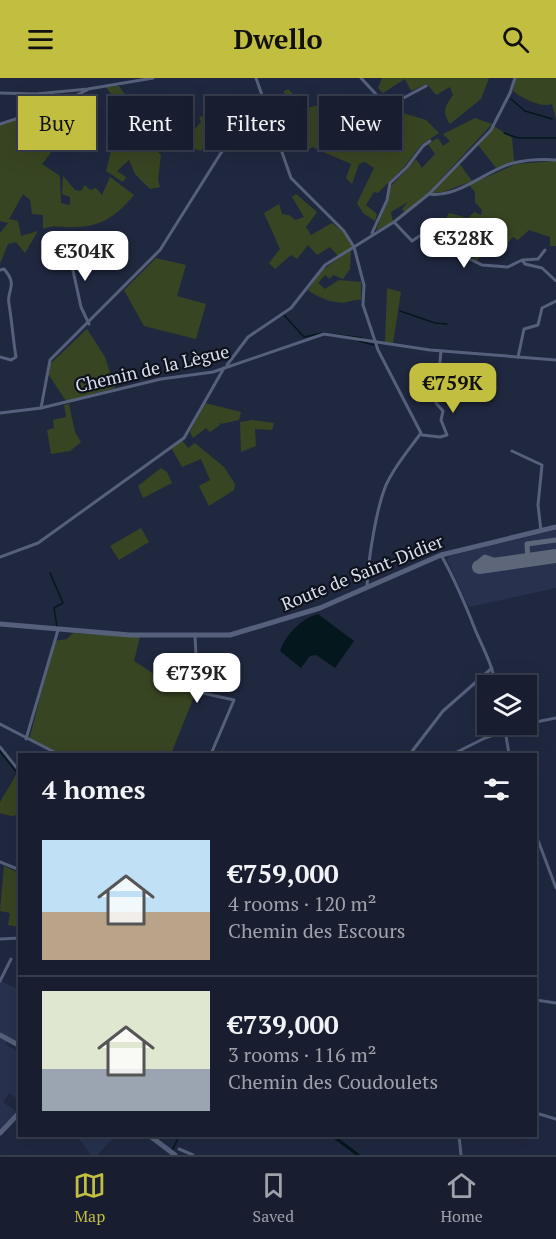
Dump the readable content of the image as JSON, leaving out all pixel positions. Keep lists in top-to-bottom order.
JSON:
{
  "streets": {
    "main road": ["Route de Saint-Didier"],
    "street": ["Chemin de la Lègue"]
  },
  "page": {
    "header": "Dwello",
    "chip": [
      "Buy",
      "Rent",
      "Filters",
      "New"
    ],
    "price": [
      "€328K",
      "€304K",
      "€759K",
      "€739K"
    ],
    "heading": "4 homes",
    "list": [
      {
        "name": "€759,000",
        "note": "4 rooms · 120 m² · Chemin des Escours"
      },
      {
        "name": "€739,000",
        "note": "3 rooms · 116 m² · Chemin des Coudoulets"
      }
    ],
    "tabs": ["Map", "Saved", "Home"]
  }
}
